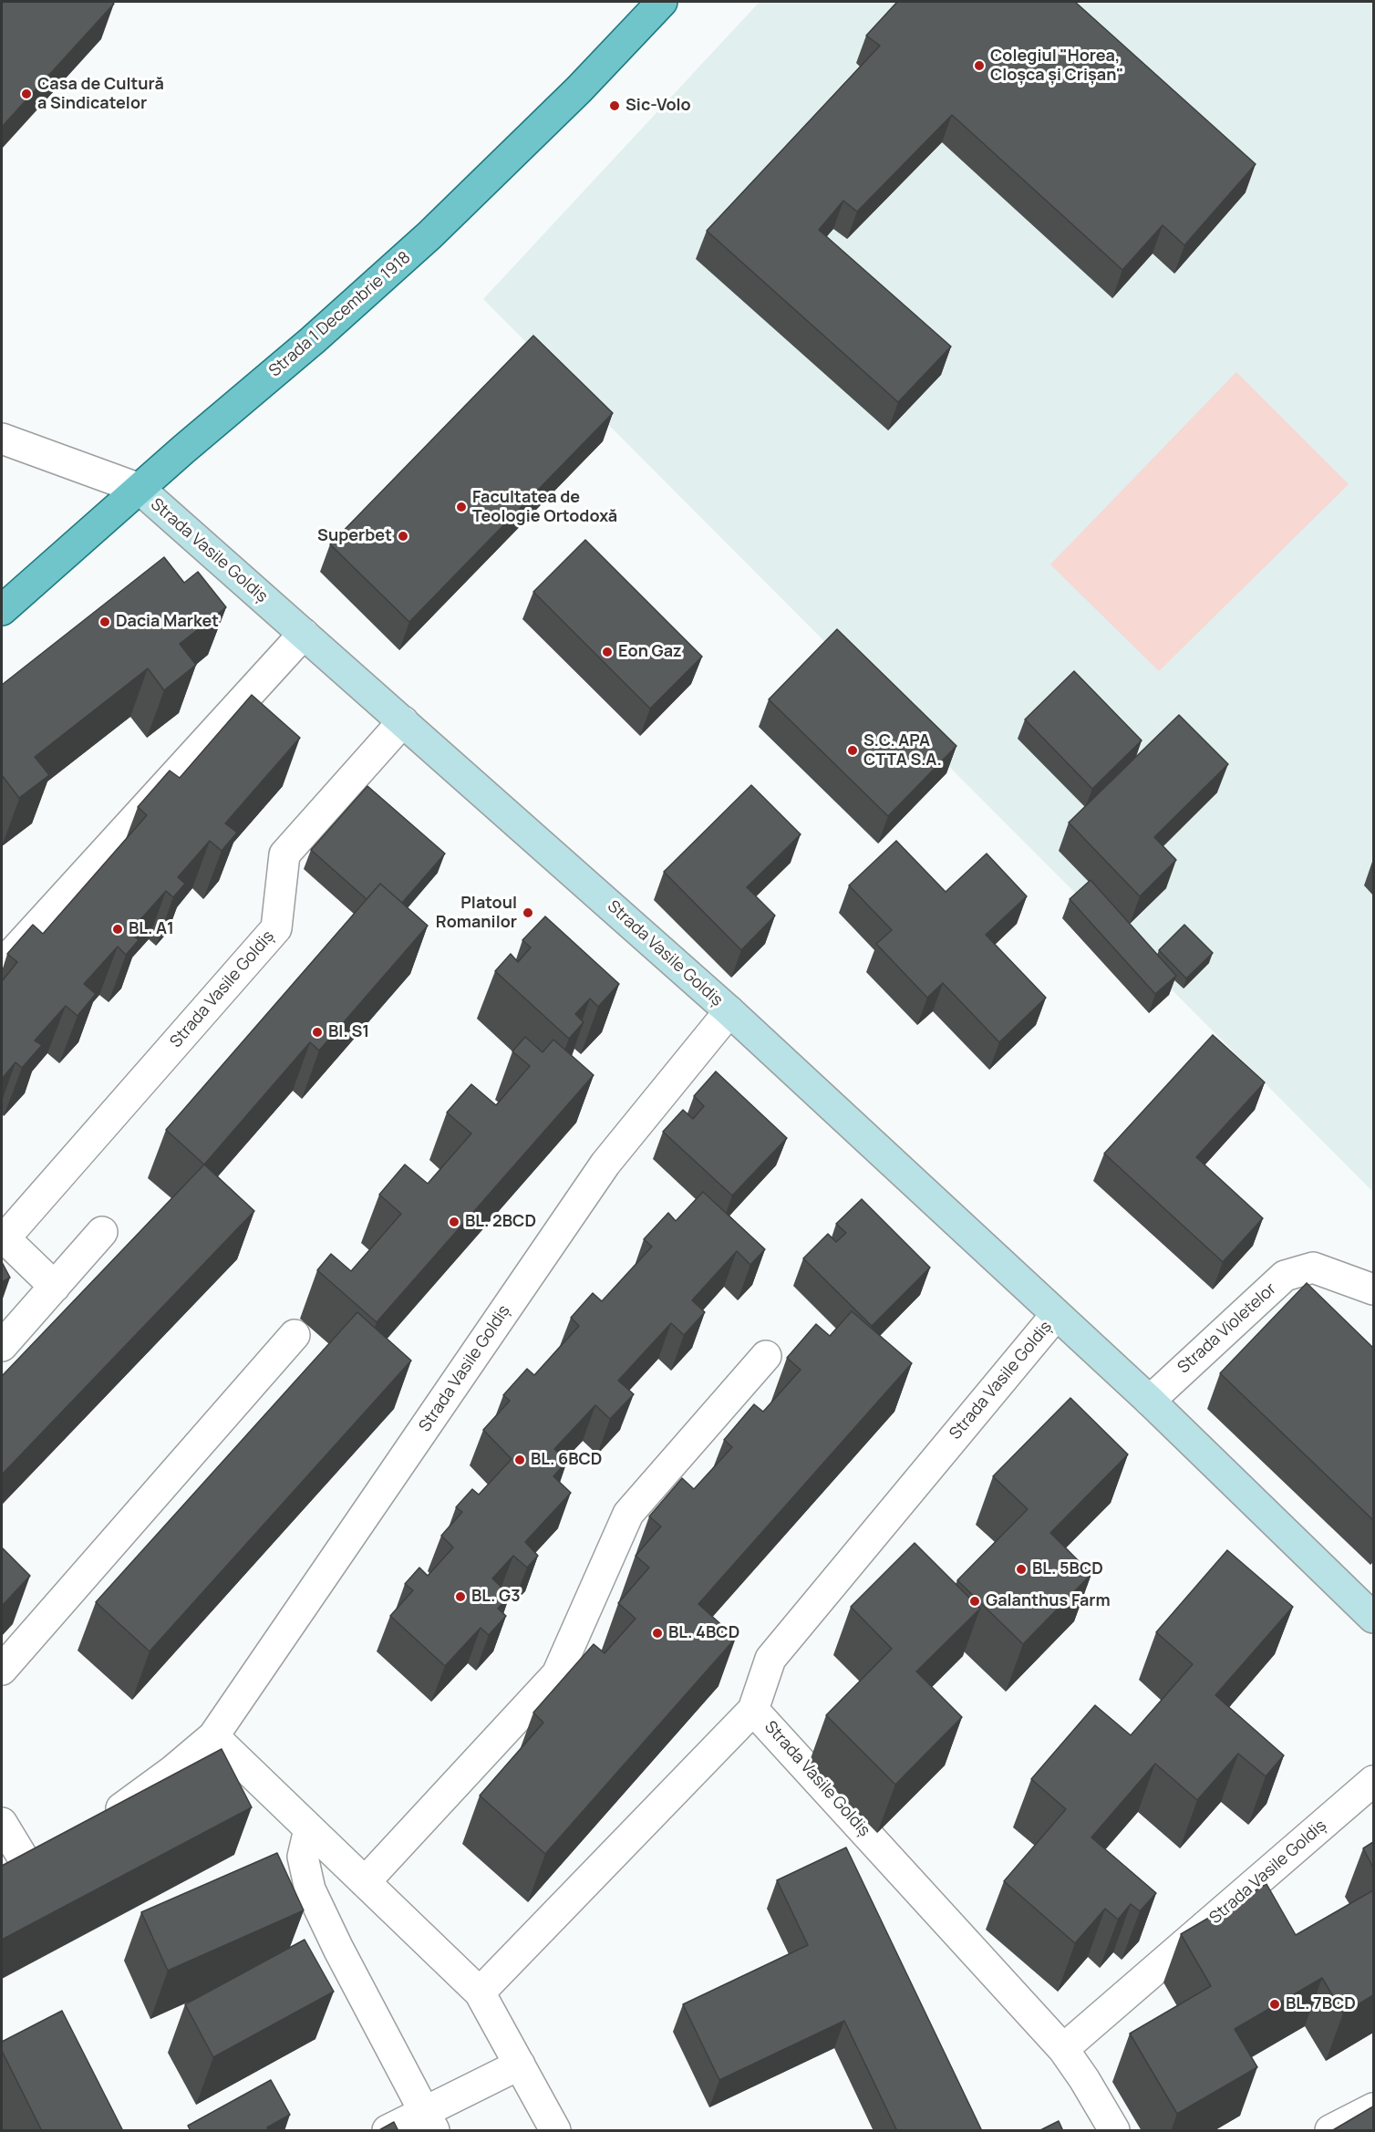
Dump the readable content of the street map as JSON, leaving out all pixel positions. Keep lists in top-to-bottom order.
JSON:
{
  "streets": {
    "main road": ["Strada 1 Decembrie 1918"],
    "street": ["Strada Vasile Goldiș", "Strada Violetelor"]
  },
  "crossings": [
    ["Strada 1 Decembrie 1918", "Strada Vasile Goldiș"],
    ["Strada Vasile Goldiș", "Strada Violetelor"]
  ],
  "places": [
    "Colegiul \"Horea, Cloșca și Crișan\"",
    "Casa de Cultură a Sindicatelor",
    "Sic-Volo",
    "Facultatea de Teologie Ortodoxă",
    "Superbet",
    "Dacia Market",
    "Eon Gaz",
    "S.C. APA CTTA S.A.",
    "Platoul Romanilor",
    "BL. A1",
    "Bl. S1",
    "BL. 2BCD",
    "BL. 6BCD",
    "BL. 5BCD",
    "BL. G3",
    "Galanthus Farm",
    "BL. 4BCD",
    "BL. 7BCD"
  ]
}
